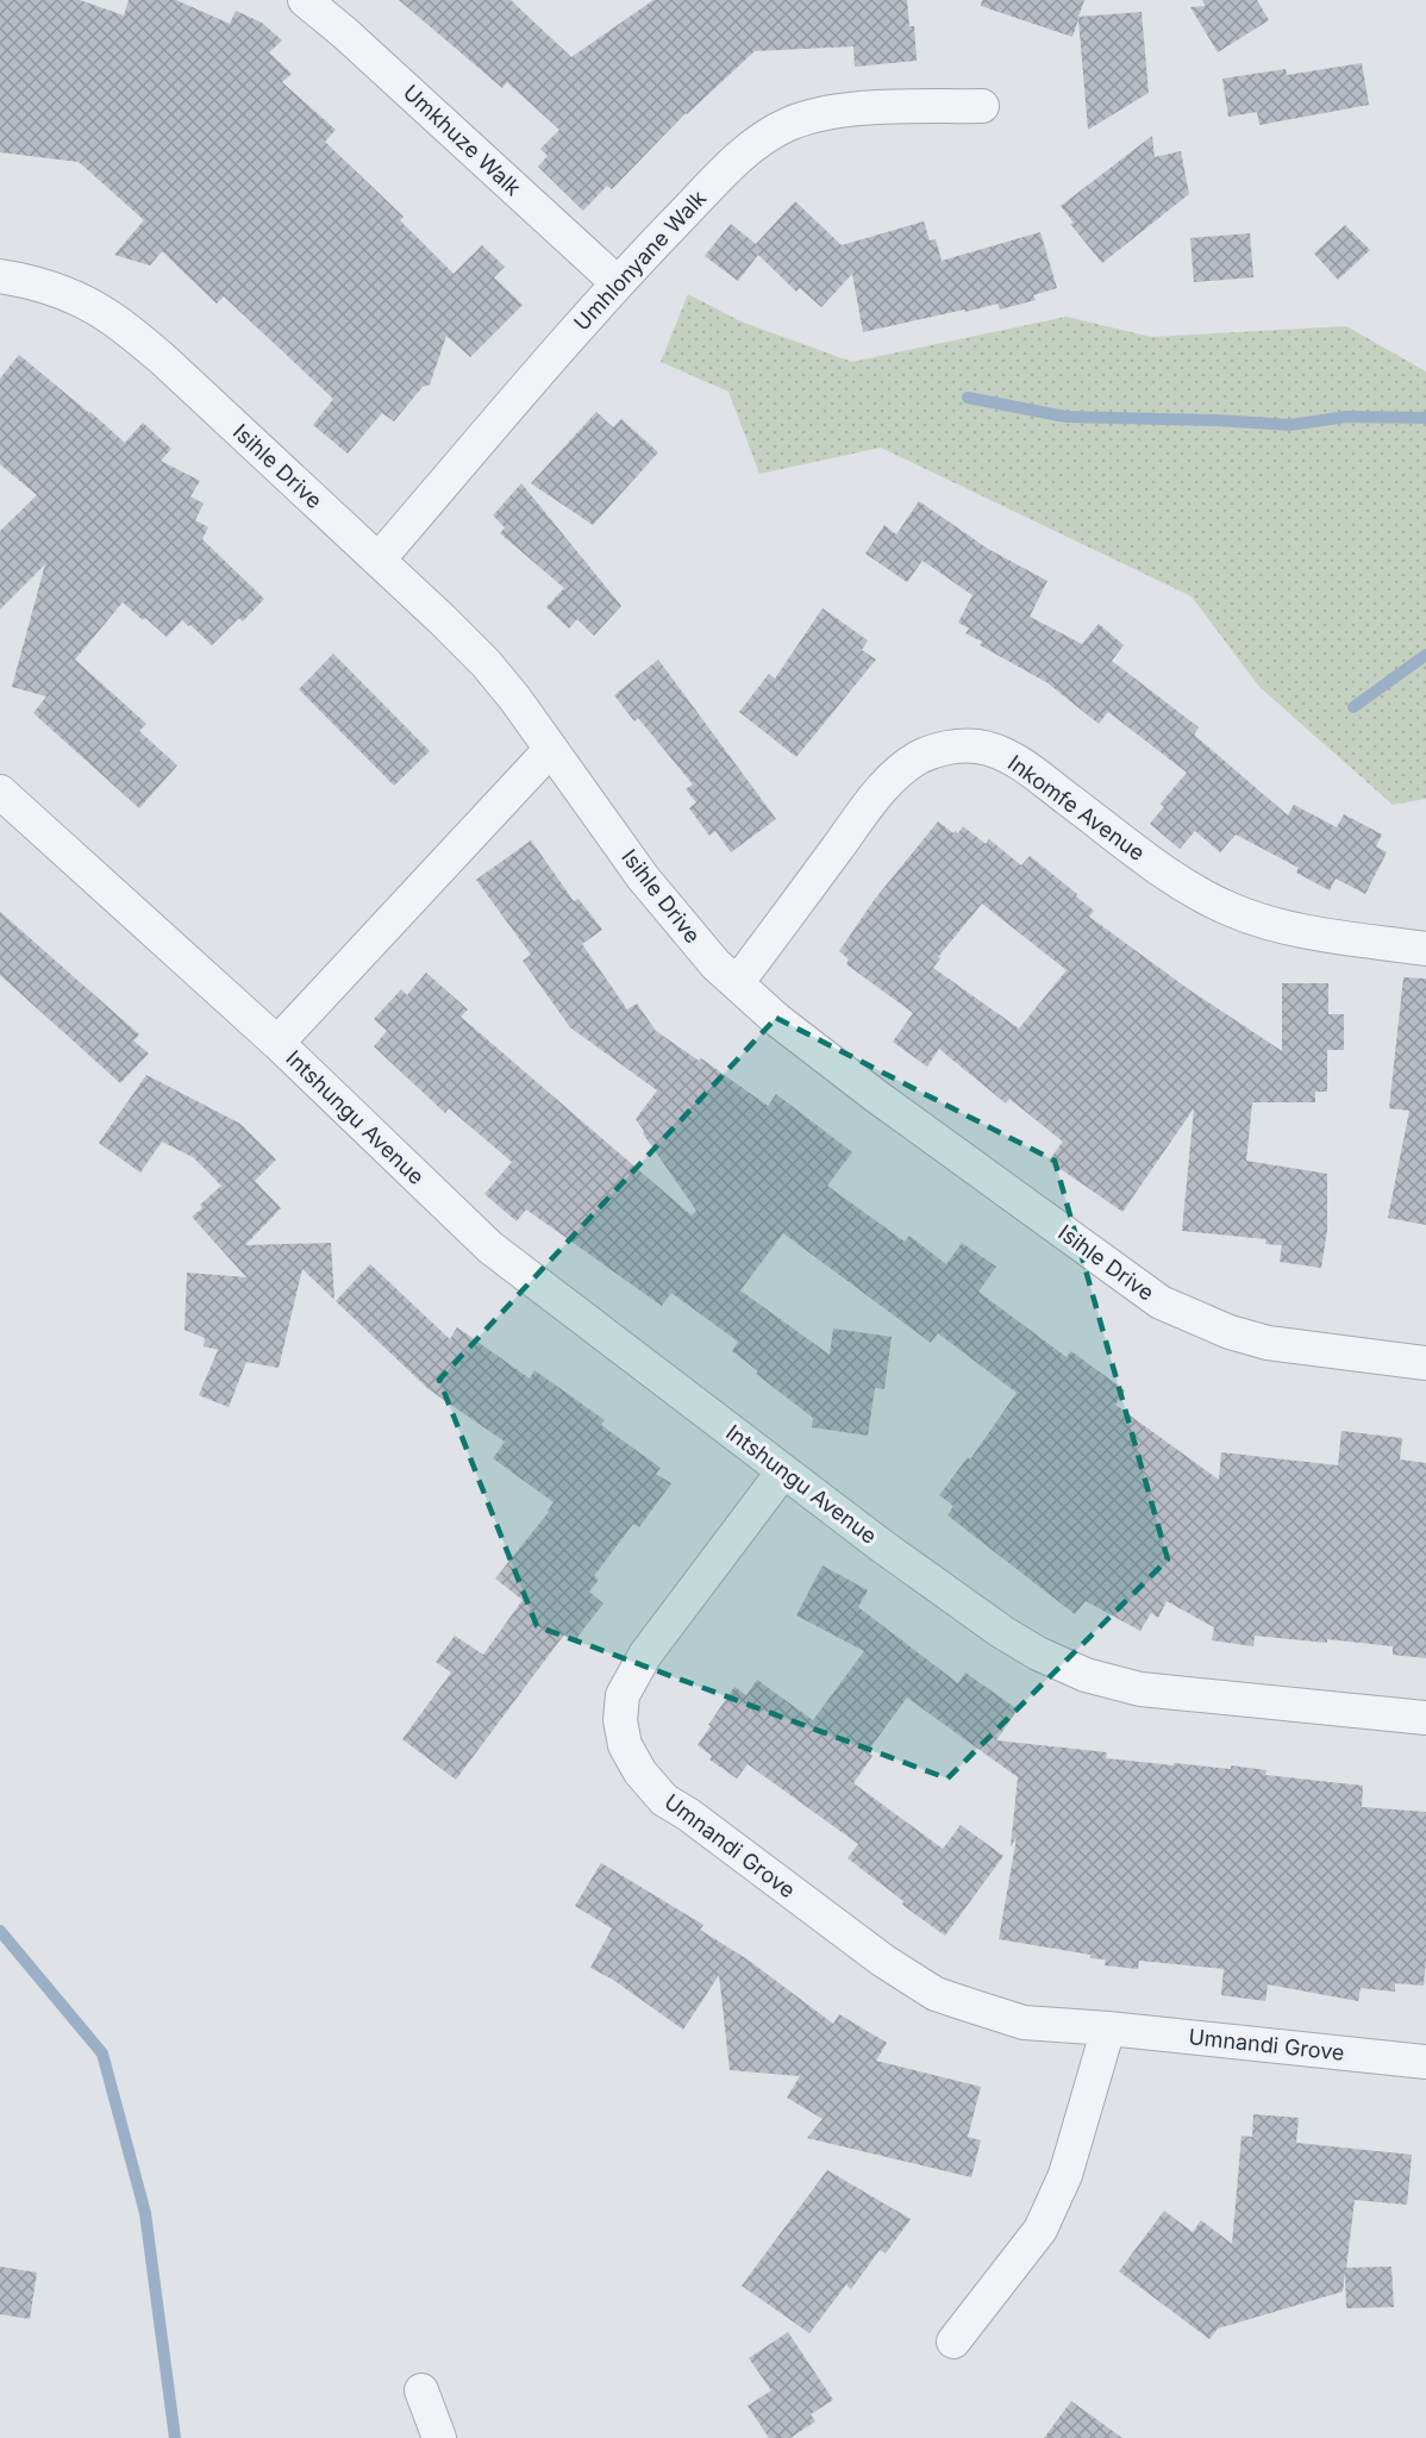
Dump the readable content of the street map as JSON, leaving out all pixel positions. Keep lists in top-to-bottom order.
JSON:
{
  "streets": {
    "street": [
      "Umkhuze Walk",
      "Umhlonyane Walk",
      "Isihle Drive",
      "Inkomfe Avenue",
      "Intshungu Avenue",
      "Umnandi Grove"
    ]
  },
  "crossings": [
    ["Umkhuze Walk", "Umhlonyane Walk"],
    ["Umhlonyane Walk", "Isihle Drive"],
    ["Isihle Drive", "Inkomfe Avenue"],
    ["Isihle Drive", "Intshungu Avenue"],
    ["Intshungu Avenue", "Umnandi Grove"]
  ]
}
